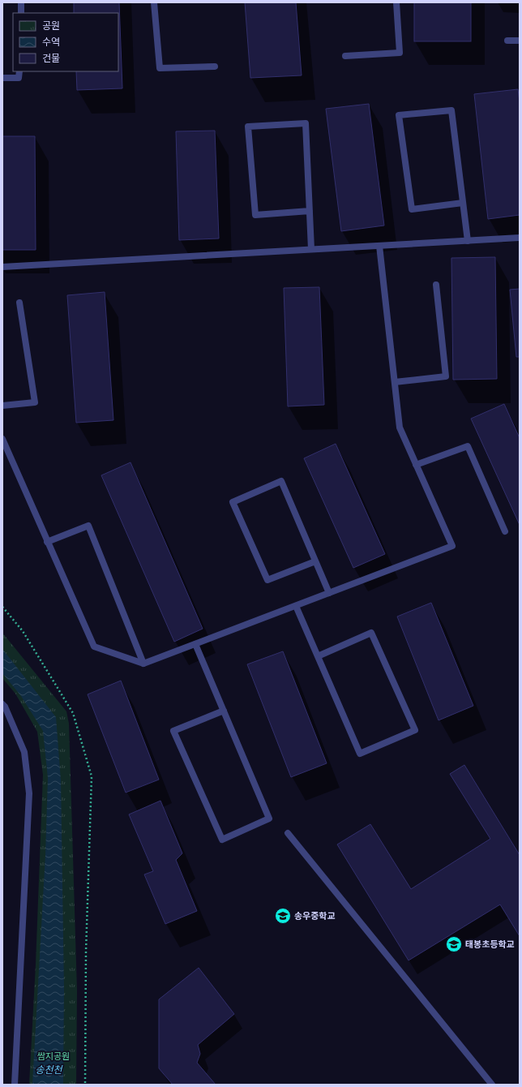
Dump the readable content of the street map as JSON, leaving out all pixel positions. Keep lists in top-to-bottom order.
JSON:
{
  "water": ["송천천"],
  "parks": ["쌈지공원"],
  "places": {
    "school or university": ["송우중학교", "태봉초등학교"]
  },
  "legend": ["공원", "수역", "건물"]
}
